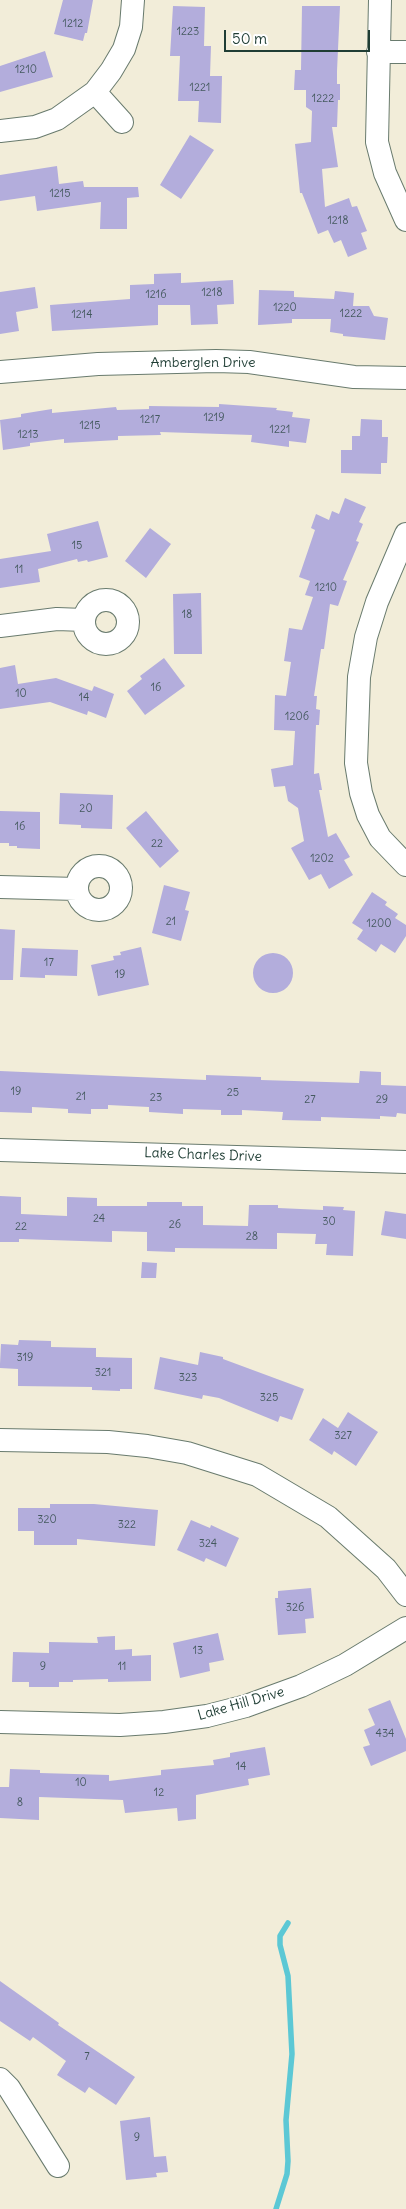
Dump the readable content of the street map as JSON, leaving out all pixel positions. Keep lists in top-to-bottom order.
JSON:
{
  "streets": {
    "street": ["Amberglen Drive", "Lake Charles Drive", "Lake Hill Drive"]
  },
  "house_numbers": [
    "1212",
    "1223",
    "1210",
    "1221",
    "1222",
    "1215",
    "1218",
    "1218",
    "1216",
    "1220",
    "1222",
    "1214",
    "1219",
    "1217",
    "1215",
    "1221",
    "1213",
    "15",
    "11",
    "1210",
    "18",
    "16",
    "10",
    "14",
    "1206",
    "20",
    "16",
    "22",
    "1202",
    "21",
    "1200",
    "17",
    "19",
    "19",
    "25",
    "21",
    "23",
    "27",
    "29",
    "24",
    "30",
    "26",
    "22",
    "28",
    "319",
    "321",
    "323",
    "325",
    "327",
    "320",
    "322",
    "324",
    "326",
    "13",
    "9",
    "11",
    "434",
    "14",
    "10",
    "12",
    "8",
    "7",
    "9"
  ],
  "scale_bar": "50 m"
}
